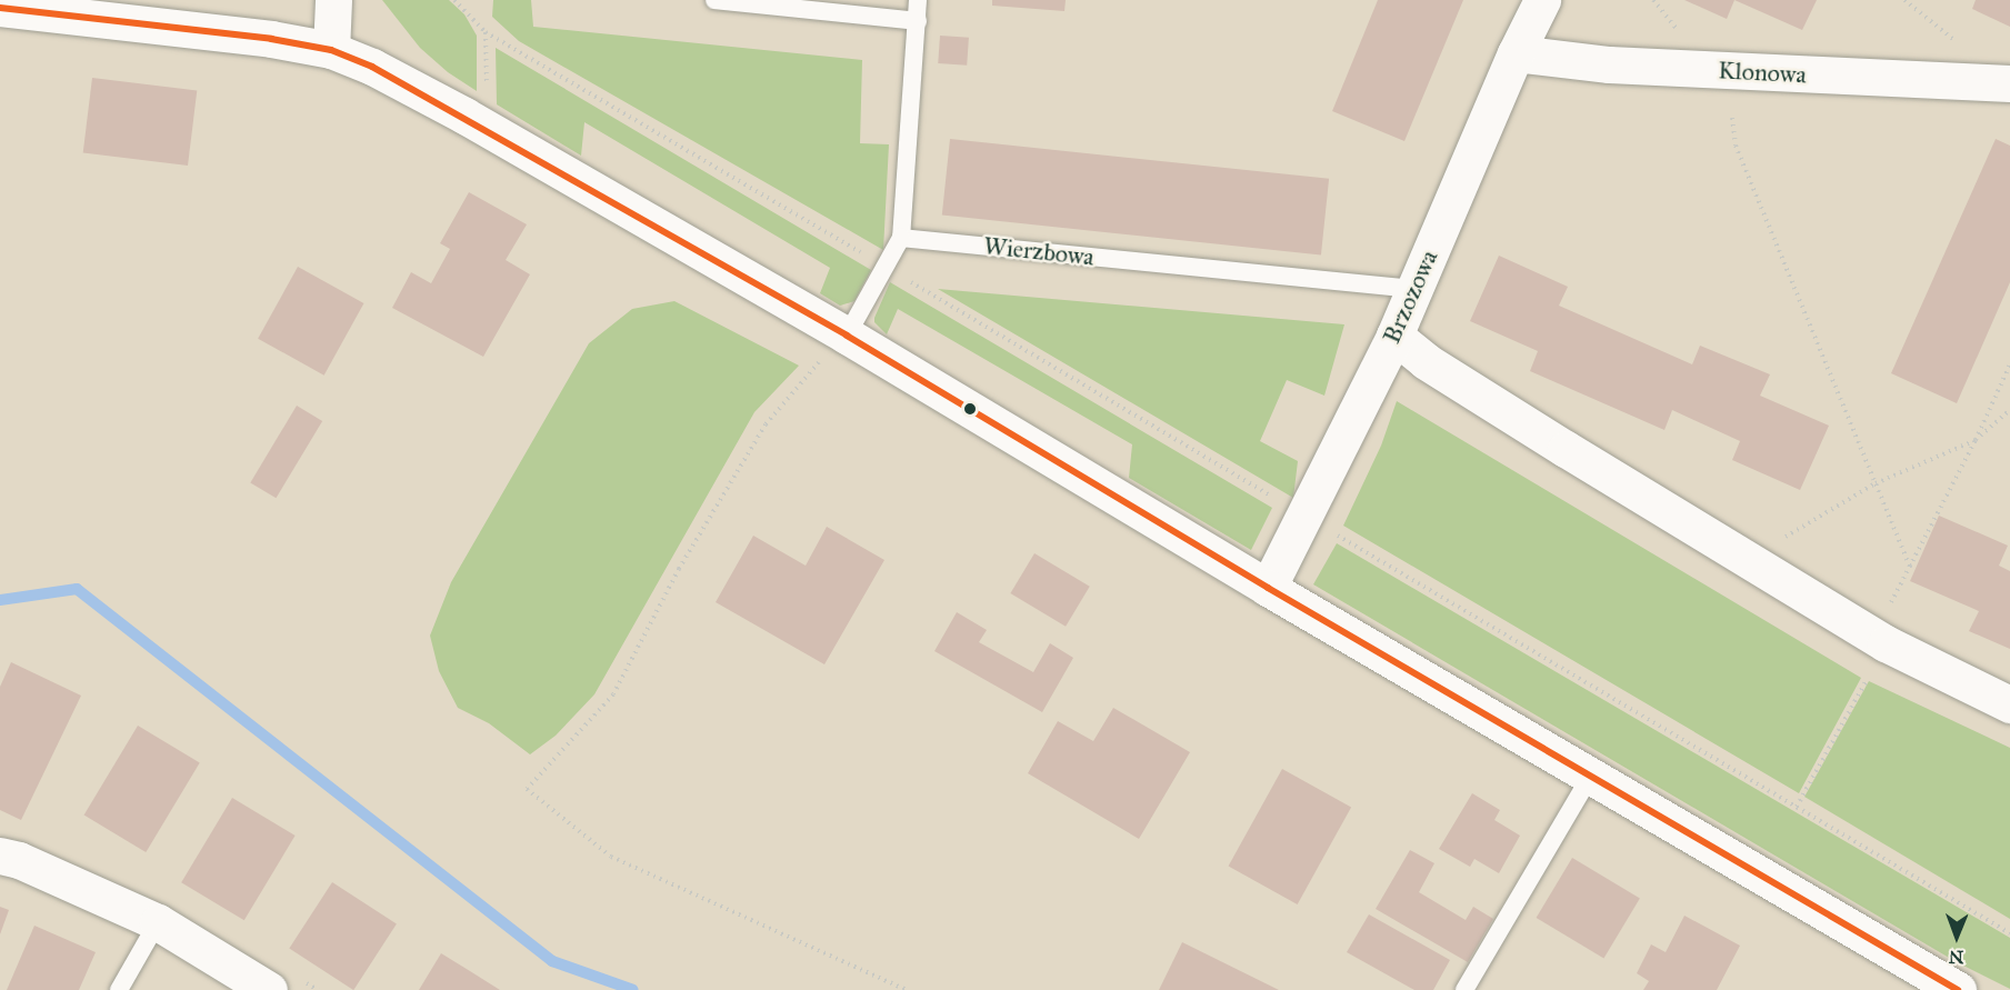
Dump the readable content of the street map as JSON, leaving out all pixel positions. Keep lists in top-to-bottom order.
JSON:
{
  "streets": {
    "street": ["Klonowa", "Brzozowa"],
    "lane": ["Wierzbowa"]
  },
  "crossings": [
    ["Klonowa", "Brzozowa"],
    ["Wierzbowa", "Brzozowa"]
  ],
  "north": "bottom"
}
